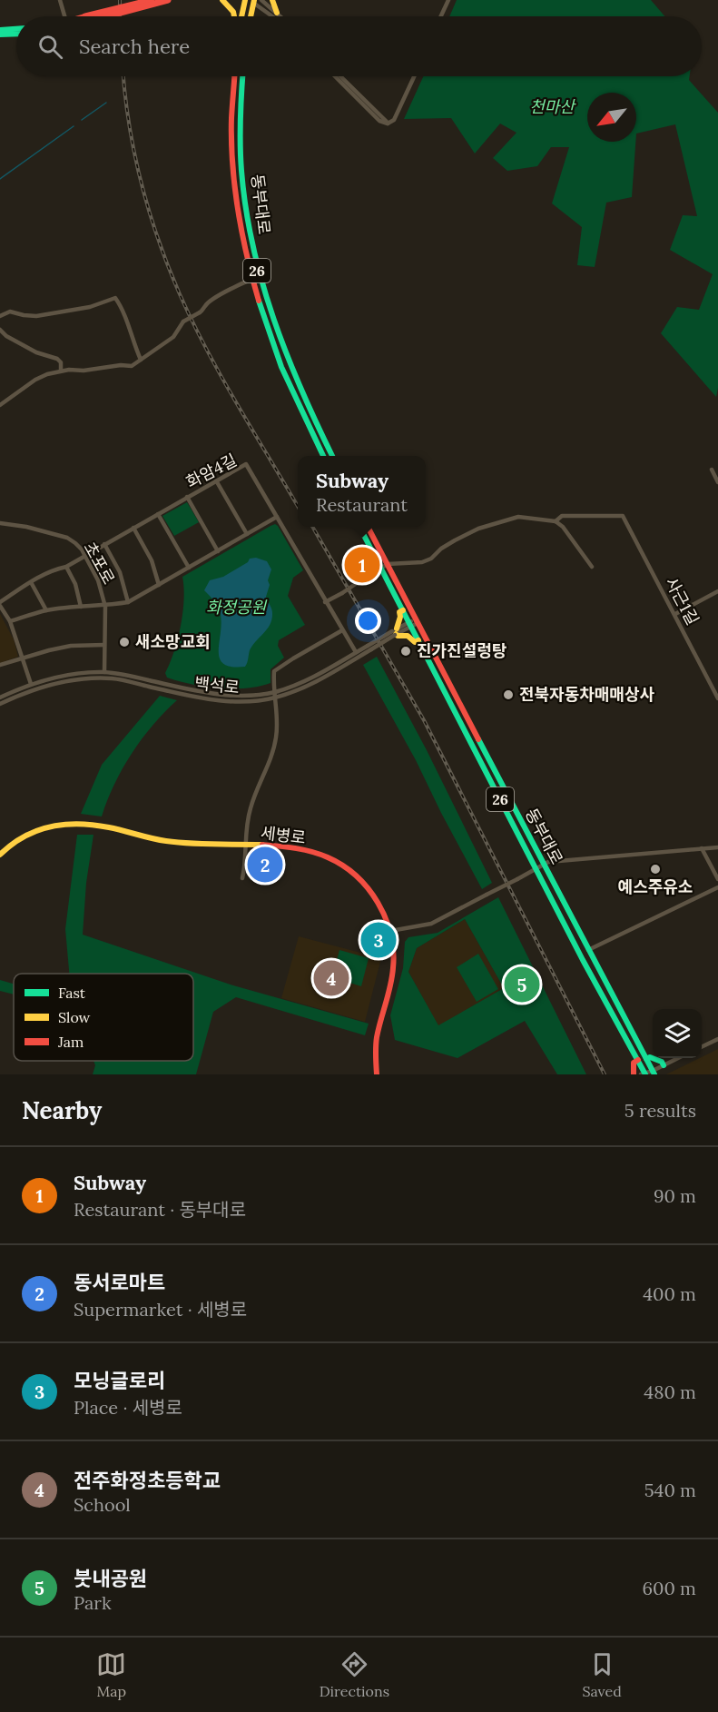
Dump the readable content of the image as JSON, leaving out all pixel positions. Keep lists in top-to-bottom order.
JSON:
{
  "streets": {
    "main road": ["동부대로", "26", "세병로"],
    "street": [
      "화암4길",
      "초포로",
      "사근1길",
      "백석로"
    ]
  },
  "crossings": [
    ["동부대로", "백석로"],
    ["화암4길", "초포로"],
    ["화암4길", "백석로"],
    ["초포로", "백석로"]
  ],
  "parks": ["천마산", "화정공원"],
  "places": [
    "새소망교회",
    "진가진설렁탕",
    "전북자동차매매상사",
    "예스주유소"
  ],
  "legend": ["Fast", "Slow", "Jam"],
  "north": "bottom left",
  "page": {
    "search": "Search here",
    "popup": ["Subway", "Restaurant"],
    "pins": [
      "1",
      "2",
      "3",
      "4",
      "5"
    ],
    "heading": ["Nearby", "5 results"],
    "list": [
      {
        "mark": "1",
        "name": "Subway",
        "note": "Restaurant · 동부대로",
        "value": "90 m"
      },
      {
        "mark": "2",
        "name": "동서로마트",
        "note": "Supermarket · 세병로",
        "value": "400 m"
      },
      {
        "mark": "3",
        "name": "모닝글로리",
        "note": "Place · 세병로",
        "value": "480 m"
      },
      {
        "mark": "4",
        "name": "전주화정초등학교",
        "note": "School",
        "value": "540 m"
      },
      {
        "mark": "5",
        "name": "붓내공원",
        "note": "Park",
        "value": "600 m"
      }
    ],
    "nav": ["Map", "Directions", "Saved"]
  }
}
